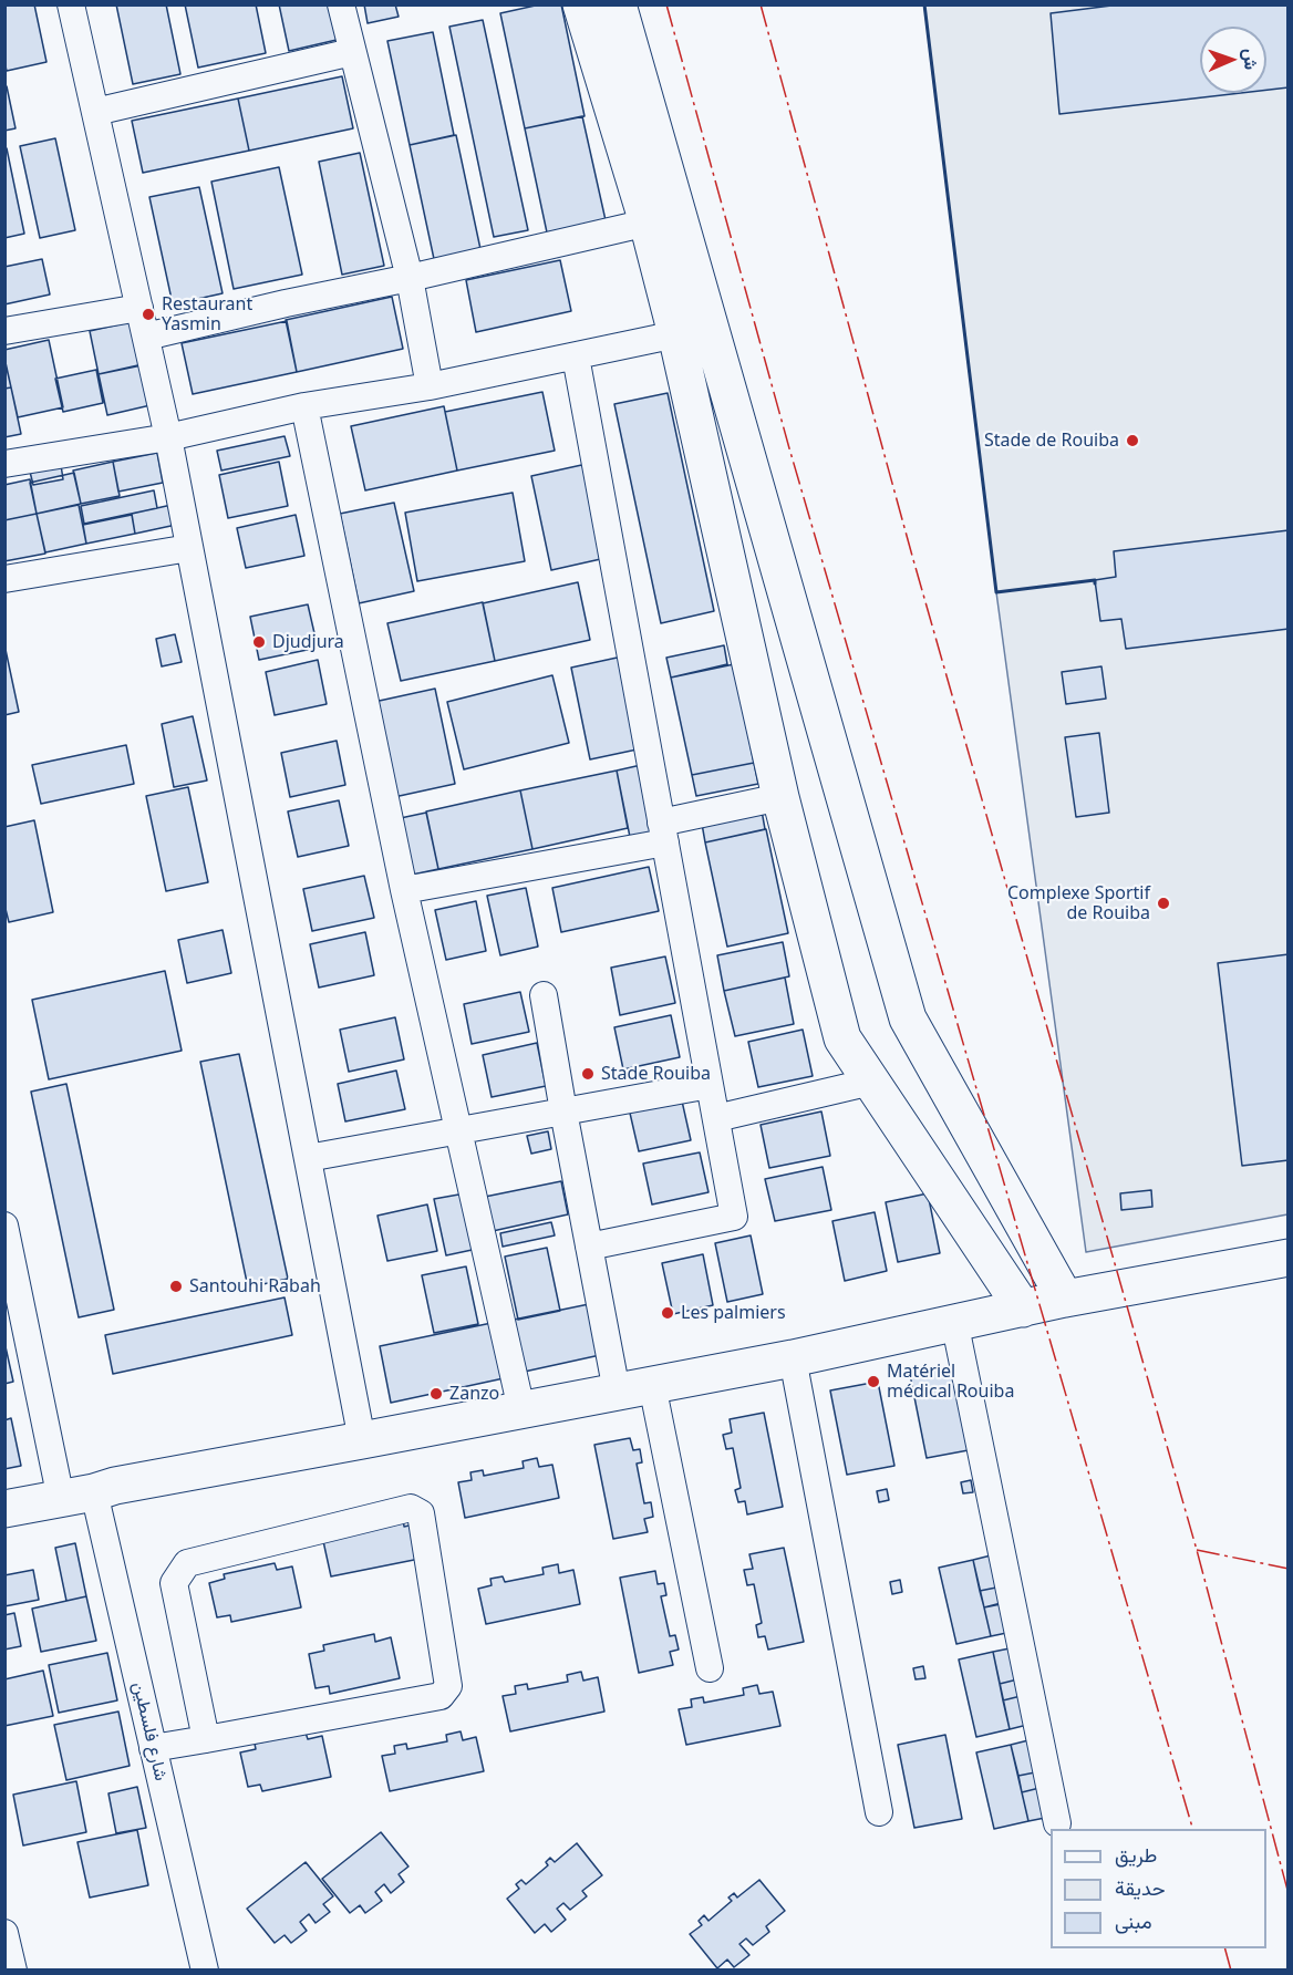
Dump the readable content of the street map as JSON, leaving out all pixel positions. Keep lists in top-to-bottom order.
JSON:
{
  "streets": {
    "street": ["شارع فلسطين"]
  },
  "places": [
    "Restaurant Yasmin",
    "Stade de Rouiba",
    "Djudjura",
    "Complexe Sportif de Rouiba",
    "Stade Rouiba",
    "Santouhi Rabah",
    "Les palmiers",
    "Matériel médical Rouiba",
    "Zanzo"
  ],
  "legend": ["طريق", "حديقة", "مبنى"],
  "north": "right"
}
